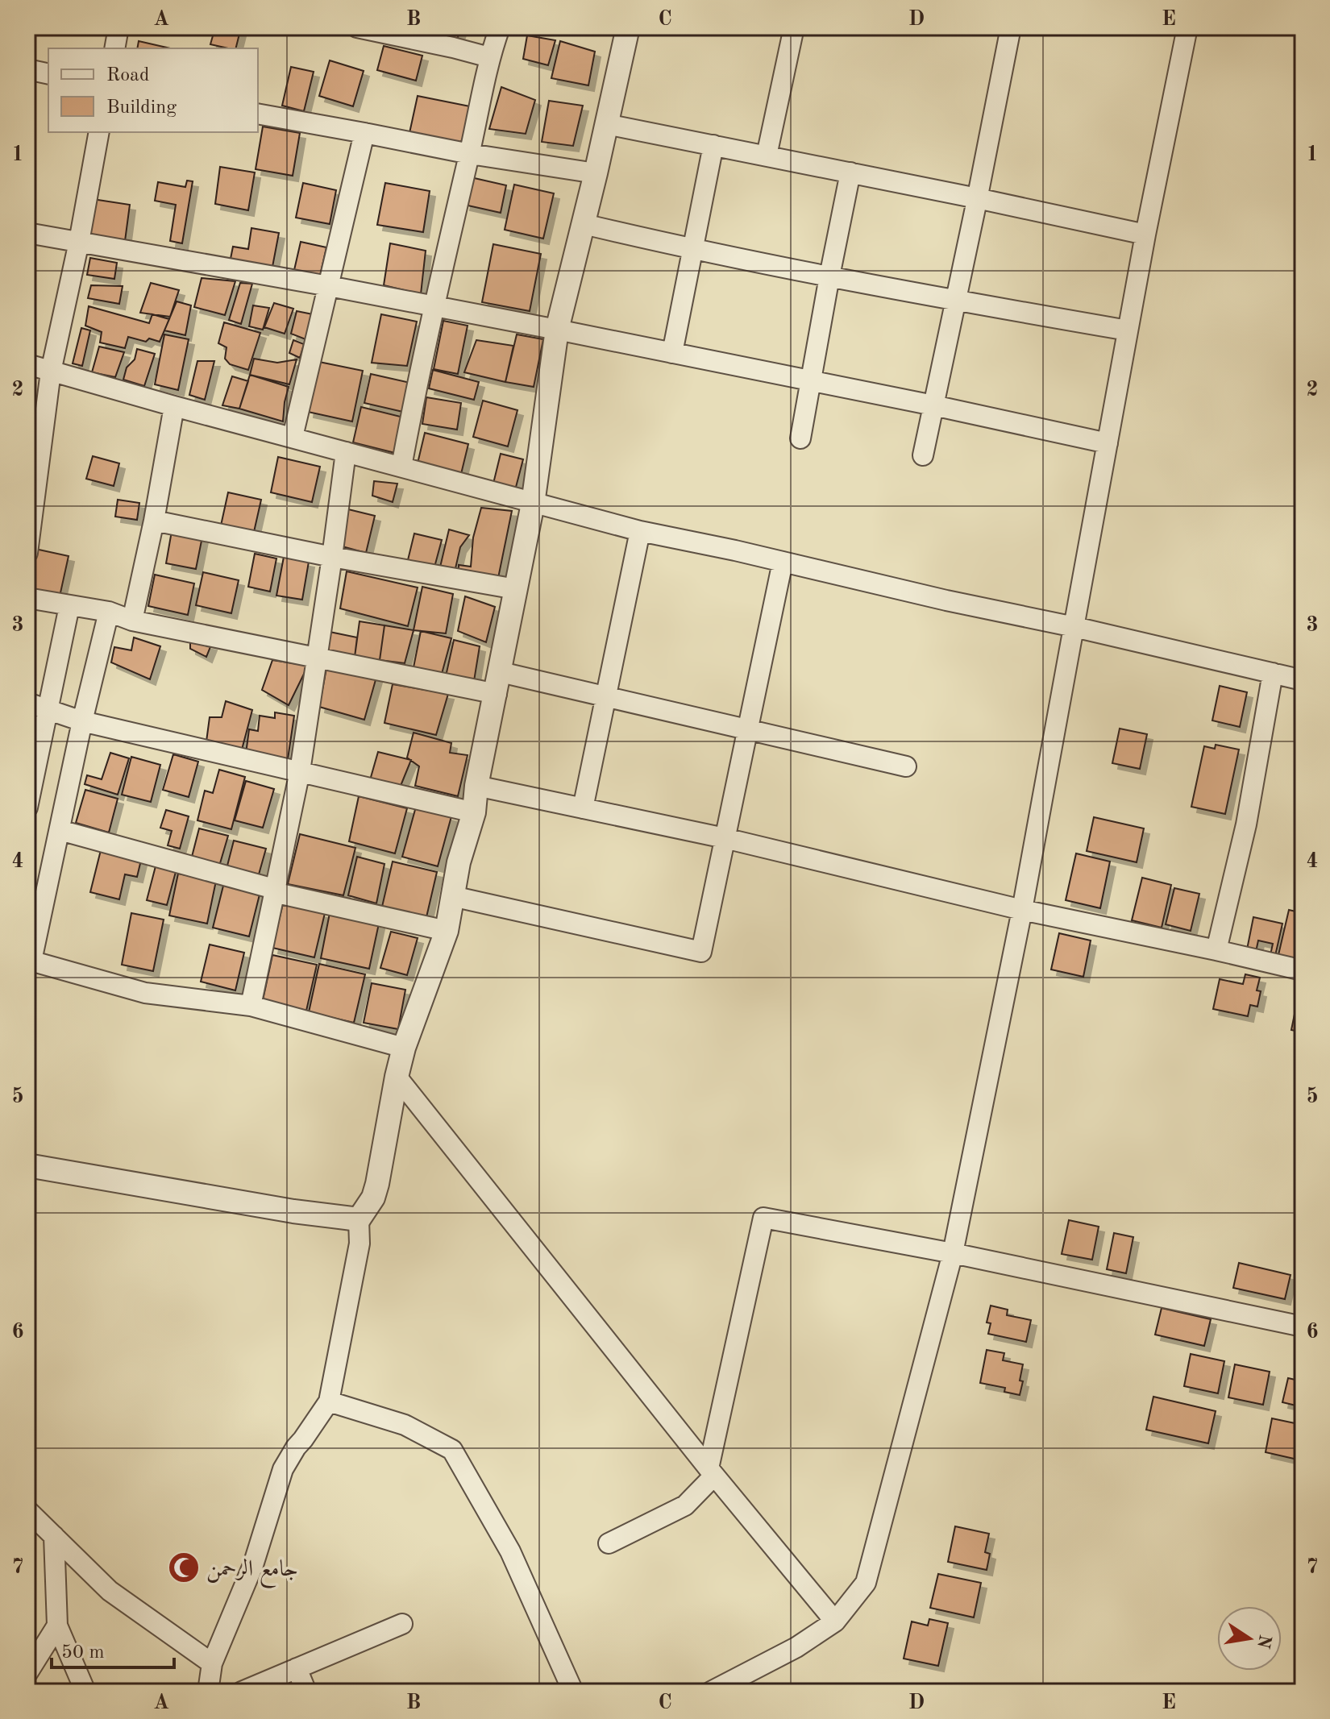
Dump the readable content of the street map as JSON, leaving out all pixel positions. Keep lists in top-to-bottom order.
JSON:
{
  "places": {
    "mosque": ["جامع الرحمن"]
  },
  "legend": ["Road", "Building"],
  "scale_bar": "50 m",
  "north": "right",
  "grid": {
    "columns": [
      "A",
      "B",
      "C",
      "D",
      "E"
    ],
    "rows": [
      "1",
      "2",
      "3",
      "4",
      "5",
      "6",
      "7"
    ]
  }
}
